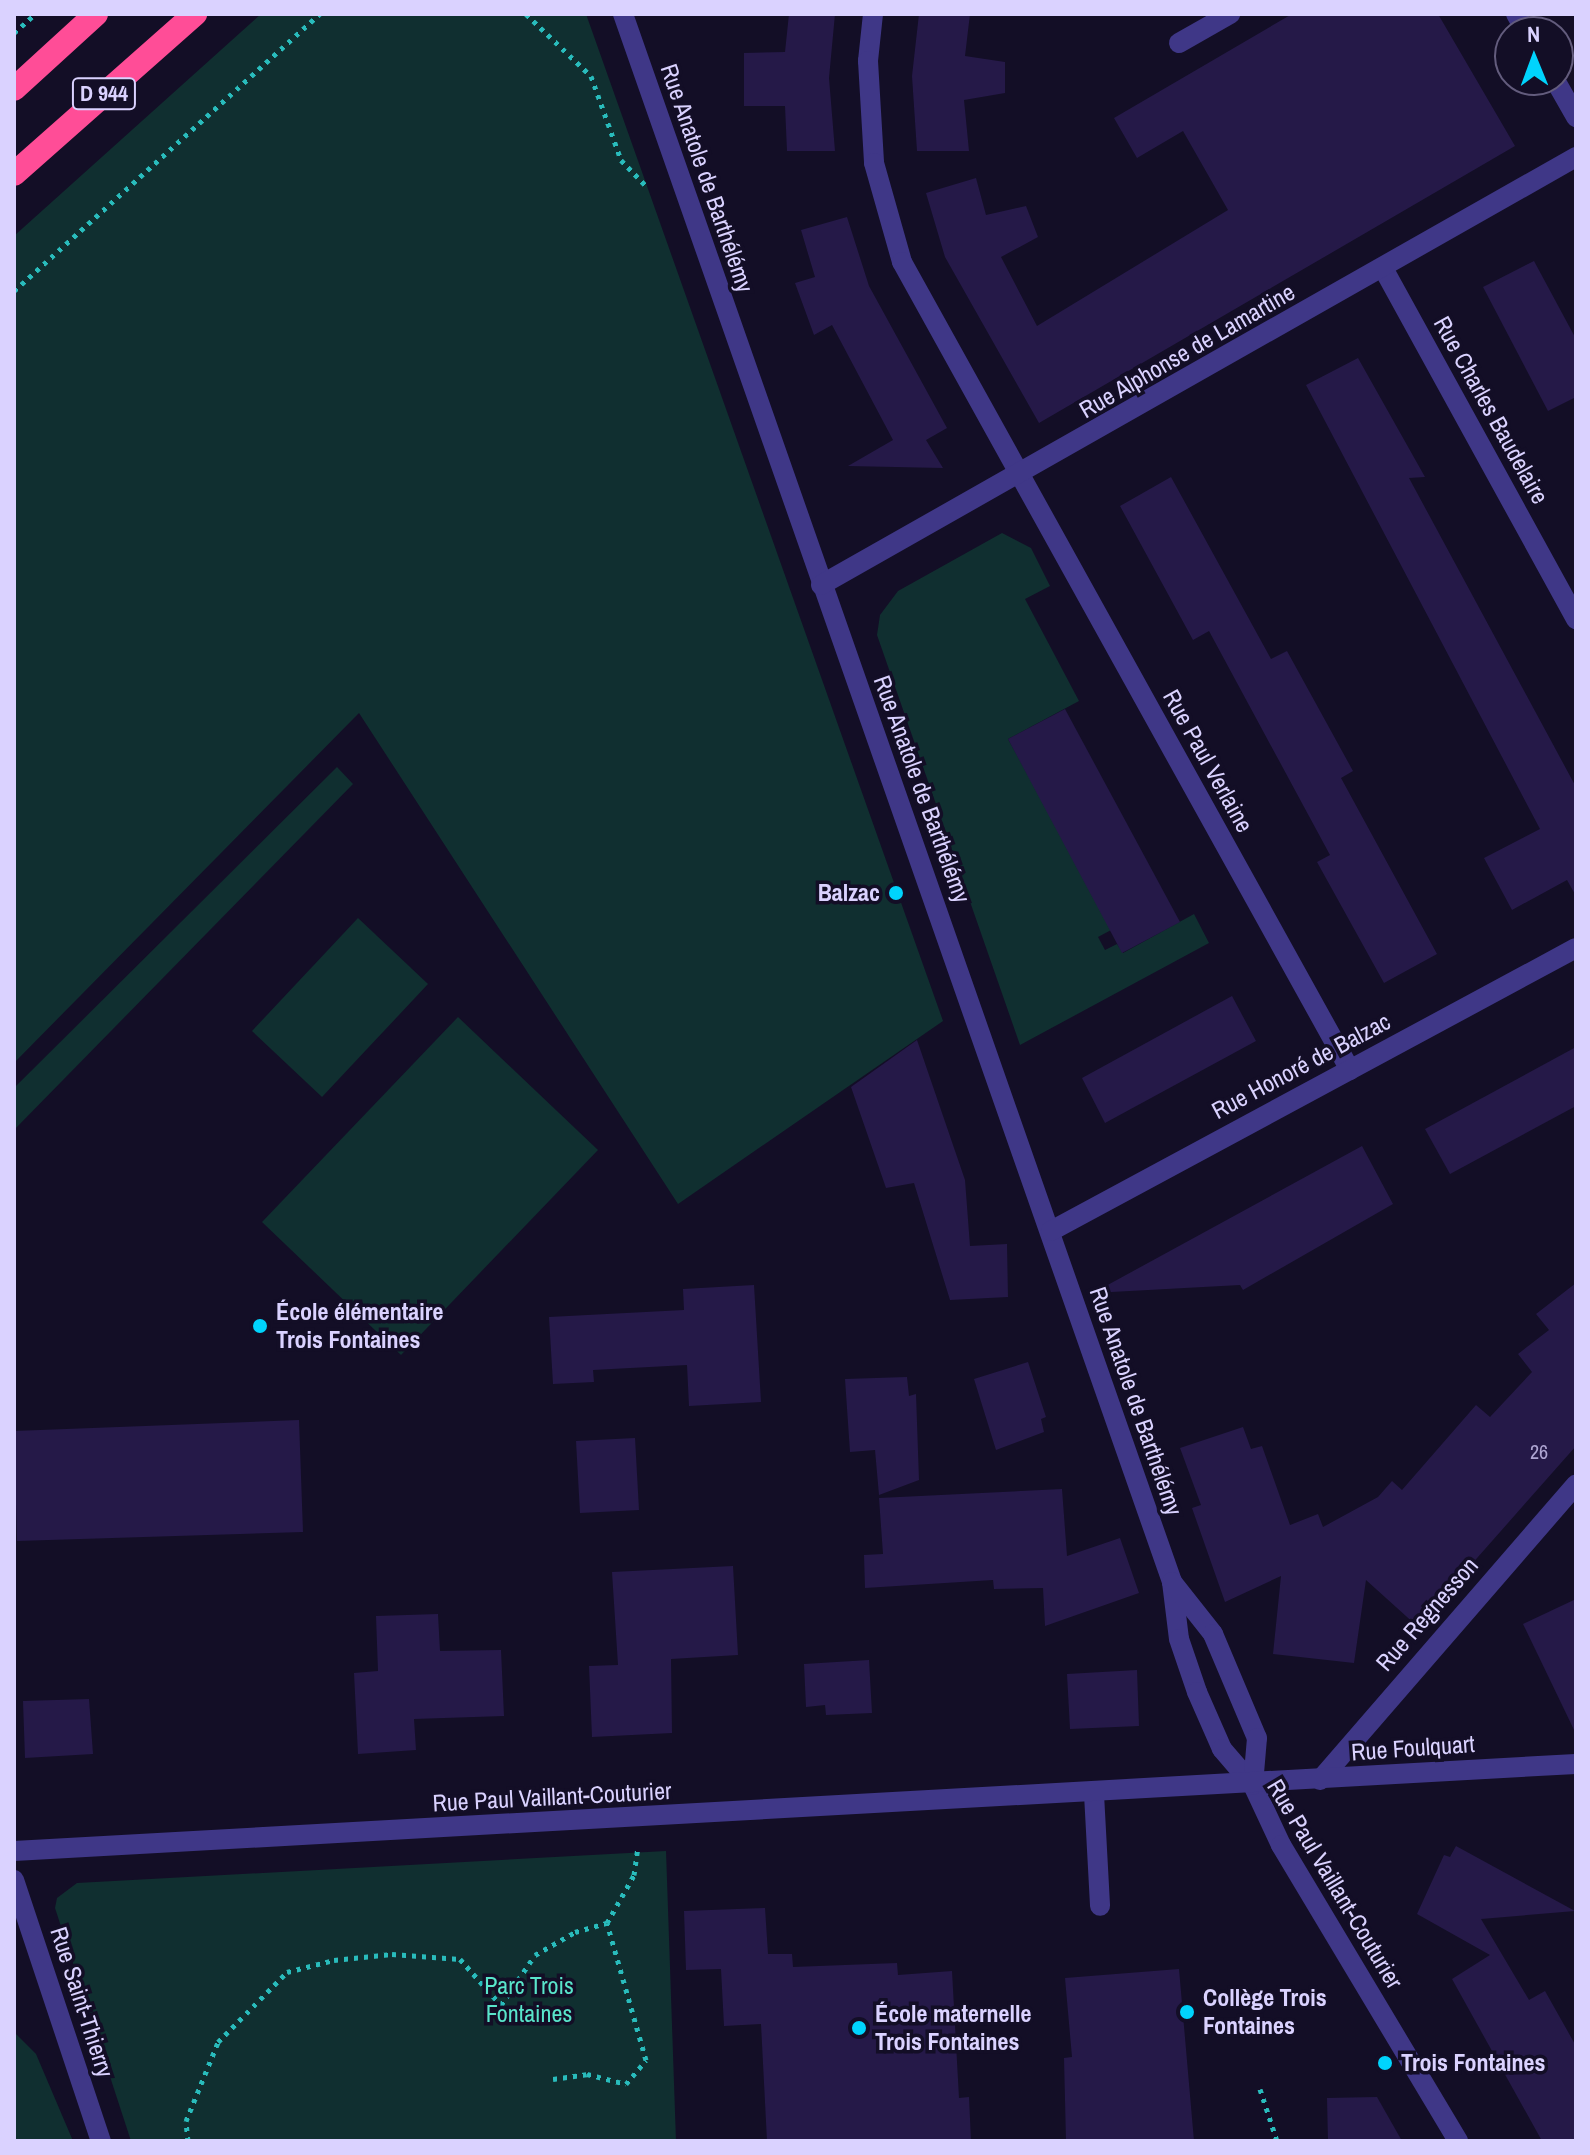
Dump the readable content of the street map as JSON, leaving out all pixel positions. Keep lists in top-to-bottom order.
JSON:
{
  "streets": {
    "highway": ["D 944"],
    "street": [
      "Rue Anatole de Barthélémy",
      "Rue Alphonse de Lamartine",
      "Rue Charles Baudelaire",
      "Rue Paul Verlaine",
      "Rue Honoré de Balzac",
      "Rue Regnesson",
      "Rue Foulquart",
      "Rue Paul Vaillant-Couturier",
      "Rue Saint-Thierry"
    ]
  },
  "crossings": [
    ["Rue Anatole de Barthélémy", "Rue Alphonse de Lamartine"],
    ["Rue Anatole de Barthélémy", "Rue Honoré de Balzac"],
    ["Rue Anatole de Barthélémy", "Rue Foulquart"],
    ["Rue Anatole de Barthélémy", "Rue Paul Vaillant-Couturier"],
    ["Rue Alphonse de Lamartine", "Rue Charles Baudelaire"],
    ["Rue Alphonse de Lamartine", "Rue Paul Verlaine"],
    ["Rue Paul Verlaine", "Rue Honoré de Balzac"],
    ["Rue Regnesson", "Rue Foulquart"],
    ["Rue Foulquart", "Rue Paul Vaillant-Couturier"]
  ],
  "parks": ["Parc Trois Fontaines"],
  "places": [
    "Balzac",
    "École élémentaire Trois Fontaines",
    "Collège Trois Fontaines",
    "École maternelle Trois Fontaines",
    "Trois Fontaines"
  ],
  "house_numbers": ["26"],
  "north": "top"
}
